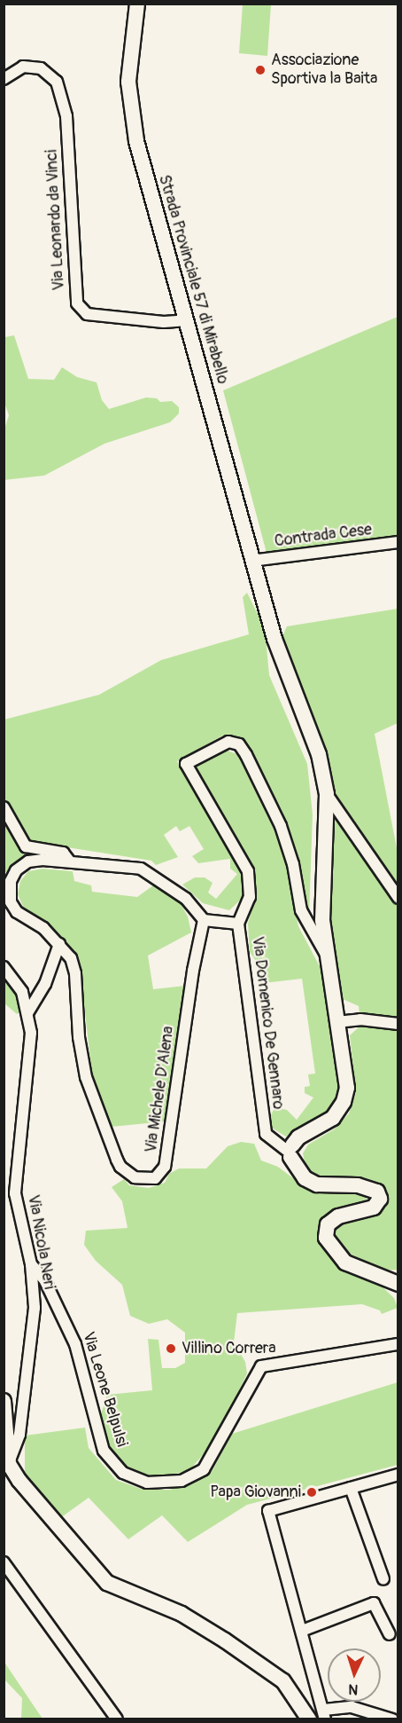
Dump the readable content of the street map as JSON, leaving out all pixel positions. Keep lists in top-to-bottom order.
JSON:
{
  "streets": {
    "street": [
      "Via Leonardo da Vinci",
      "Strada Provinciale 57 di Mirabello",
      "Contrada Cese",
      "Via Domenico De Gennaro",
      "Via Michele D'Alena",
      "Via Nicola Neri",
      "Via Leone Belpulsi"
    ]
  },
  "crossings": [
    ["Via Leonardo da Vinci", "Strada Provinciale 57 di Mirabello"],
    ["Strada Provinciale 57 di Mirabello", "Contrada Cese"],
    ["Strada Provinciale 57 di Mirabello", "Via Domenico De Gennaro"],
    ["Via Domenico De Gennaro", "Via Michele D'Alena"],
    ["Via Nicola Neri", "Via Leone Belpulsi"]
  ],
  "places": ["Associazione Sportiva la Baita", "Villino Correra", "Papa Giovanni"],
  "north": "bottom"
}
